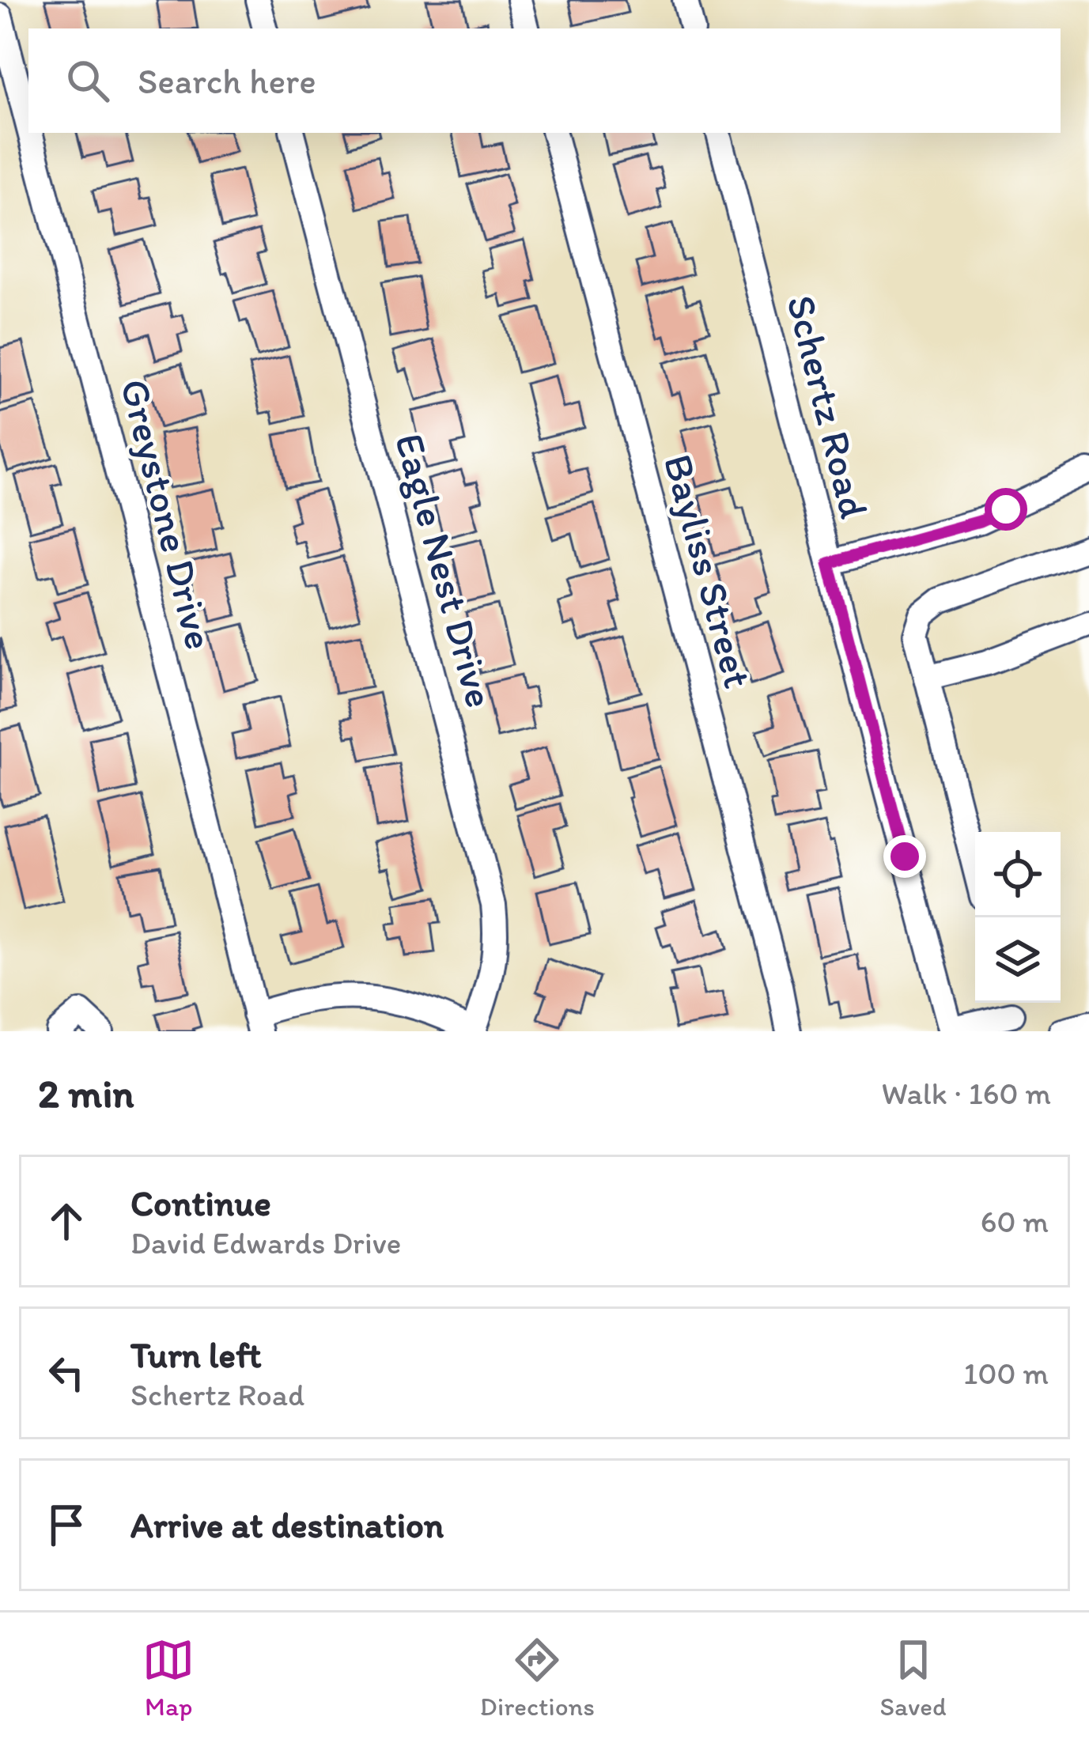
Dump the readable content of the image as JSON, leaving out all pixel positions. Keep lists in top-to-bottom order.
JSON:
{
  "streets": {
    "street": [
      "Schertz Road",
      "Greystone Drive",
      "Eagle Nest Drive",
      "Bayliss Street"
    ]
  },
  "page": {
    "search": "Search here",
    "heading": ["2 min", "Walk · 160 m"],
    "list": [
      ["Continue", "David Edwards Drive", "60 m"],
      ["Turn left", "Schertz Road", "100 m"],
      "Arrive at destination"
    ],
    "nav": ["Map", "Directions", "Saved"]
  }
}
